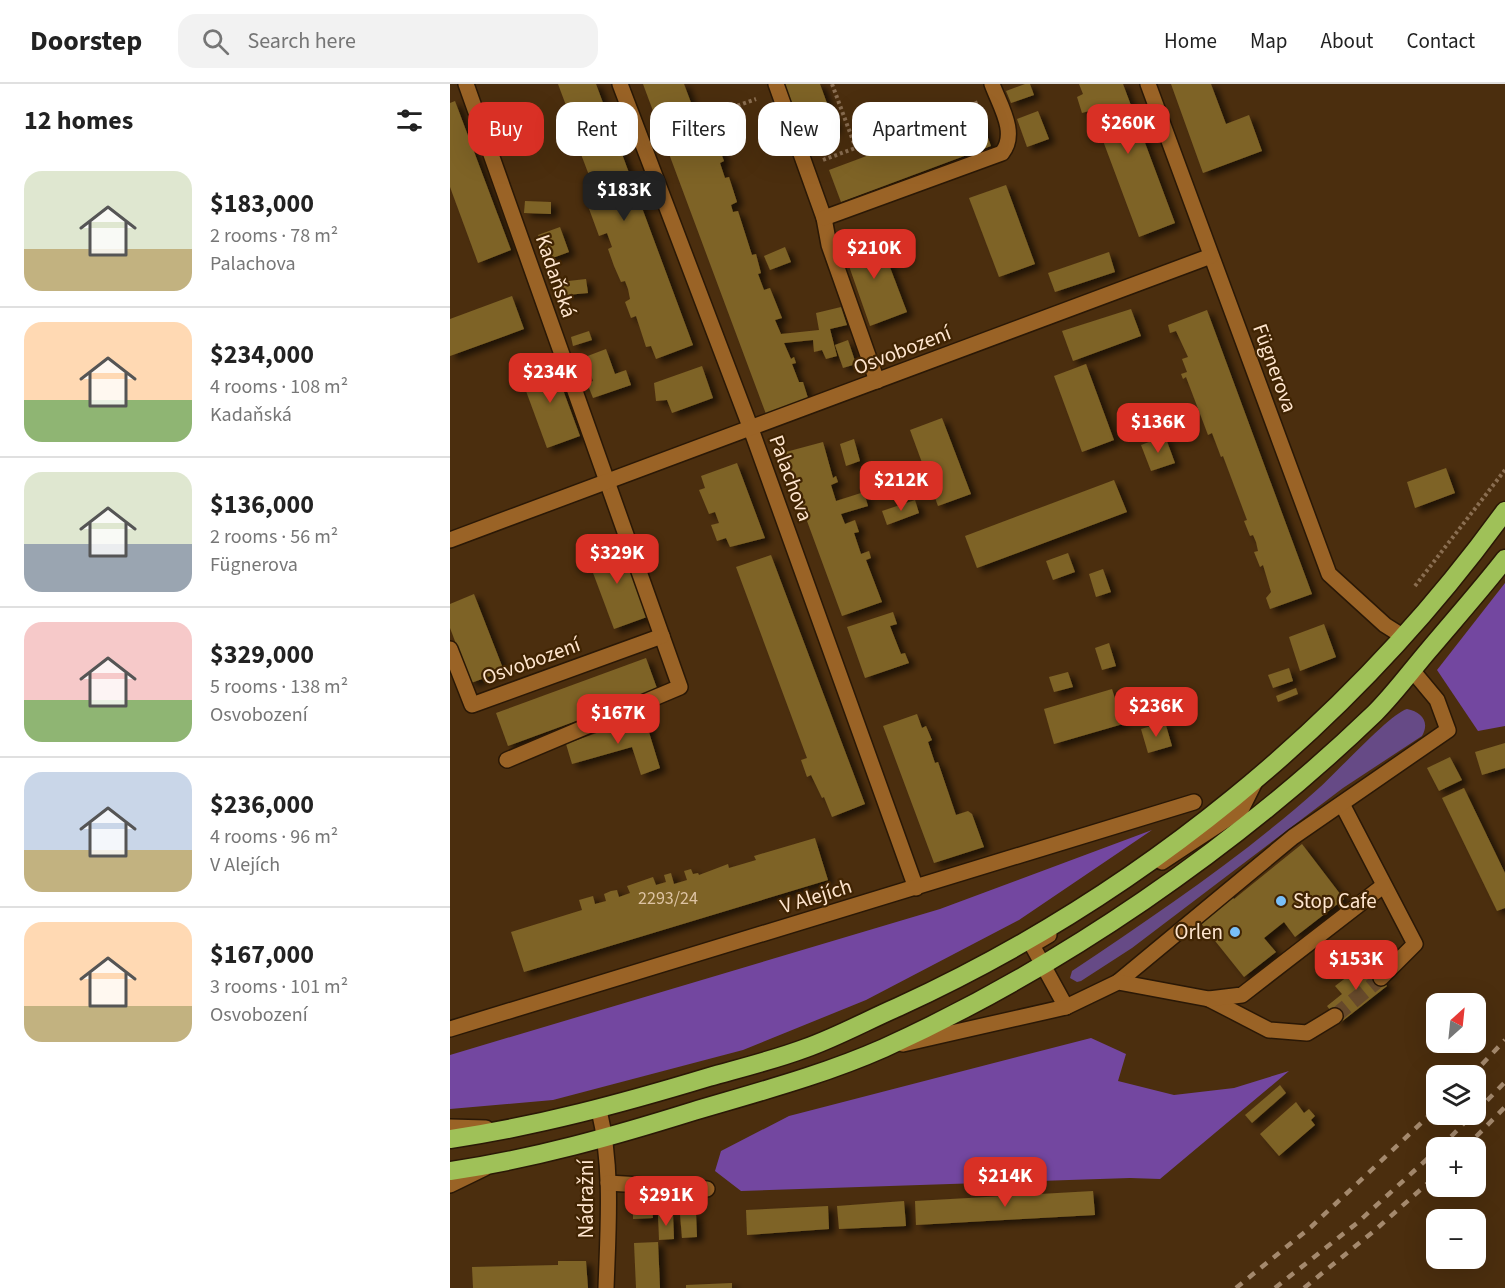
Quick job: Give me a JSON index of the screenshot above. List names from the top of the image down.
{
  "streets": {
    "street": [
      "Kadaňská",
      "Osvobození",
      "Fügnerova",
      "Palachova",
      "V Alejích",
      "Nádražní"
    ]
  },
  "crossings": [
    ["Kadaňská", "Osvobození"],
    ["Osvobození", "Fügnerova"],
    ["Osvobození", "Palachova"],
    ["Palachova", "V Alejích"]
  ],
  "places": ["Stop Cafe", "Orlen"],
  "house_numbers": ["2293/24"],
  "north": "top right",
  "page": {
    "header": "Doorstep",
    "search": "Search here",
    "nav": [
      "Home",
      "Map",
      "About",
      "Contact"
    ],
    "heading": "12 homes",
    "chip": [
      "Buy",
      "Rent",
      "Filters",
      "New",
      "Apartment"
    ],
    "price": [
      "$260K",
      "$183K",
      "$210K",
      "$234K",
      "$136K",
      "$212K",
      "$329K",
      "$236K",
      "$167K",
      "$153K",
      "$214K",
      "$291K"
    ],
    "list": [
      {
        "name": "$183,000",
        "note": "2 rooms · 78 m² · Palachova"
      },
      {
        "name": "$234,000",
        "note": "4 rooms · 108 m² · Kadaňská"
      },
      {
        "name": "$136,000",
        "note": "2 rooms · 56 m² · Fügnerova"
      },
      {
        "name": "$329,000",
        "note": "5 rooms · 138 m² · Osvobození"
      },
      {
        "name": "$236,000",
        "note": "4 rooms · 96 m² · V Alejích"
      },
      {
        "name": "$167,000",
        "note": "3 rooms · 101 m² · Osvobození"
      }
    ],
    "map_buttons": ["+", "−"]
  }
}
